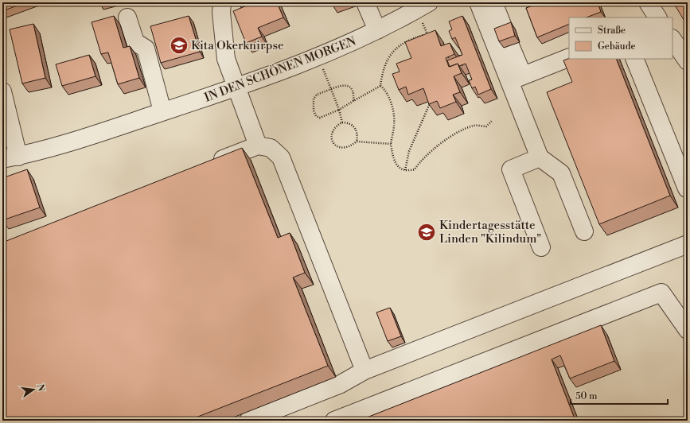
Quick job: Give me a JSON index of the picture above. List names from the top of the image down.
{
  "streets": {
    "street": ["IN DEN SCHÖNEN MORGEN"]
  },
  "places": {
    "school or university": ["Kita Okerknirpse", "Kindertagesstätte Linden \"Kilindum\""]
  },
  "legend": ["Straße", "Gebäude"],
  "scale_bar": "50 m",
  "north": "right"
}
